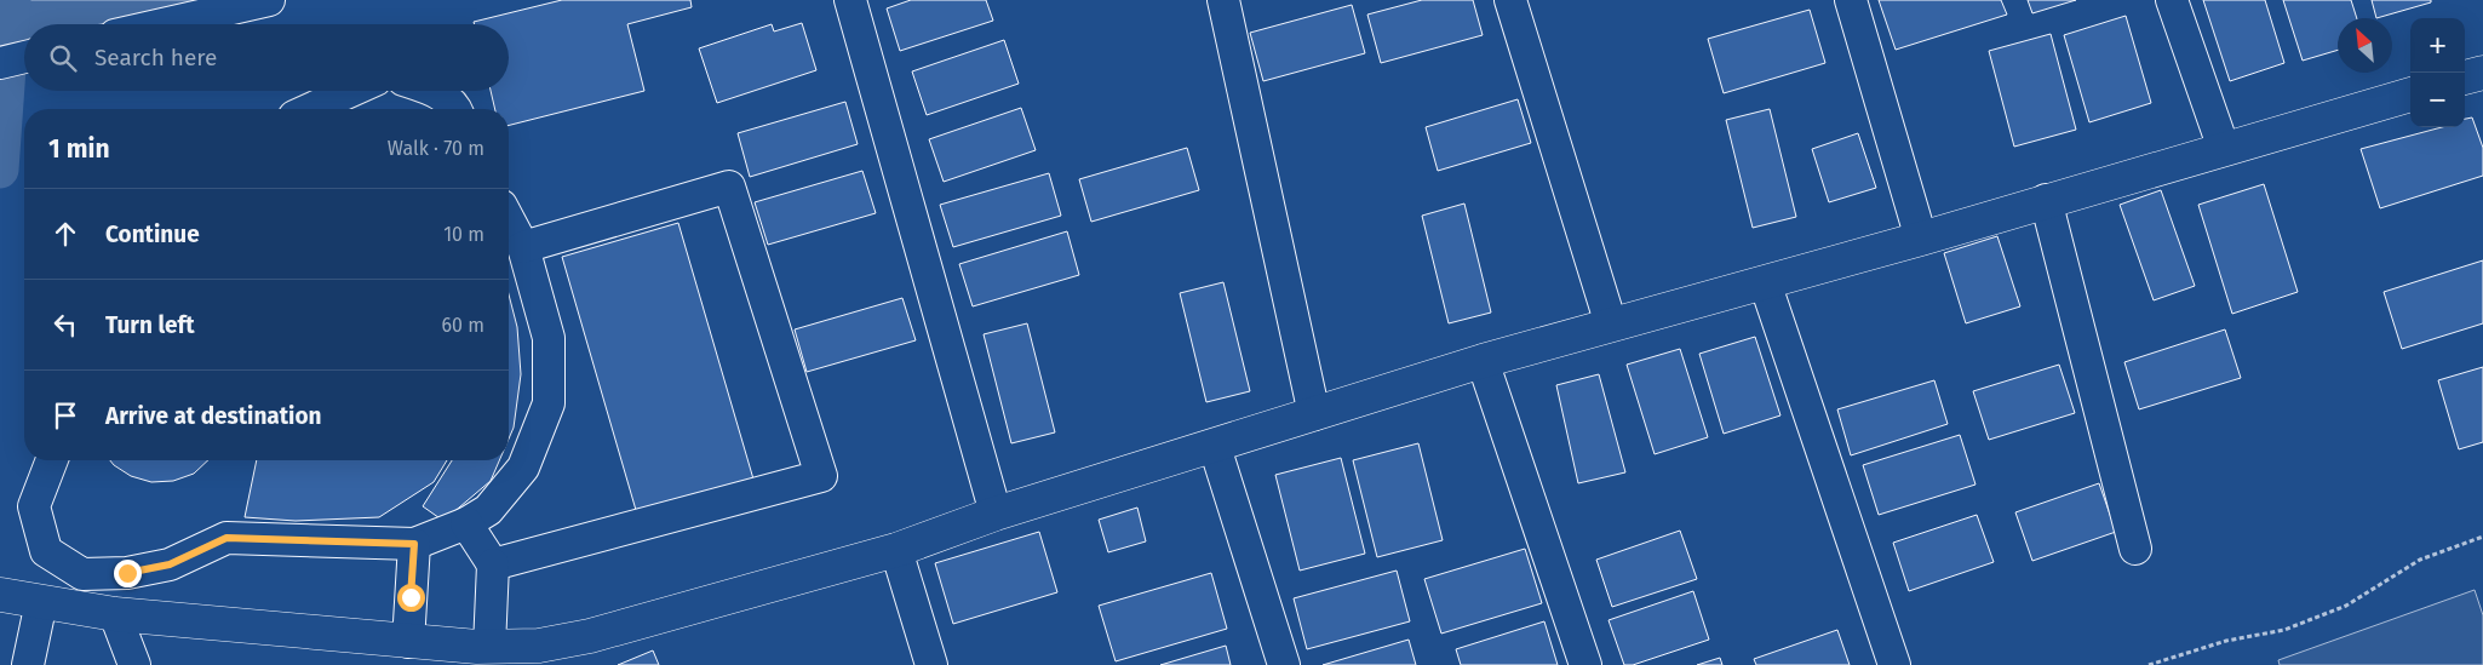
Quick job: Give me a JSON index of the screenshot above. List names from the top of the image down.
{
  "north": "top left",
  "page": {
    "map_buttons": ["+", "−"],
    "search": "Search here",
    "heading": ["1 min", "Walk · 70 m"],
    "list": [
      ["Continue", "10 m"],
      ["Turn left", "60 m"],
      "Arrive at destination"
    ]
  }
}
